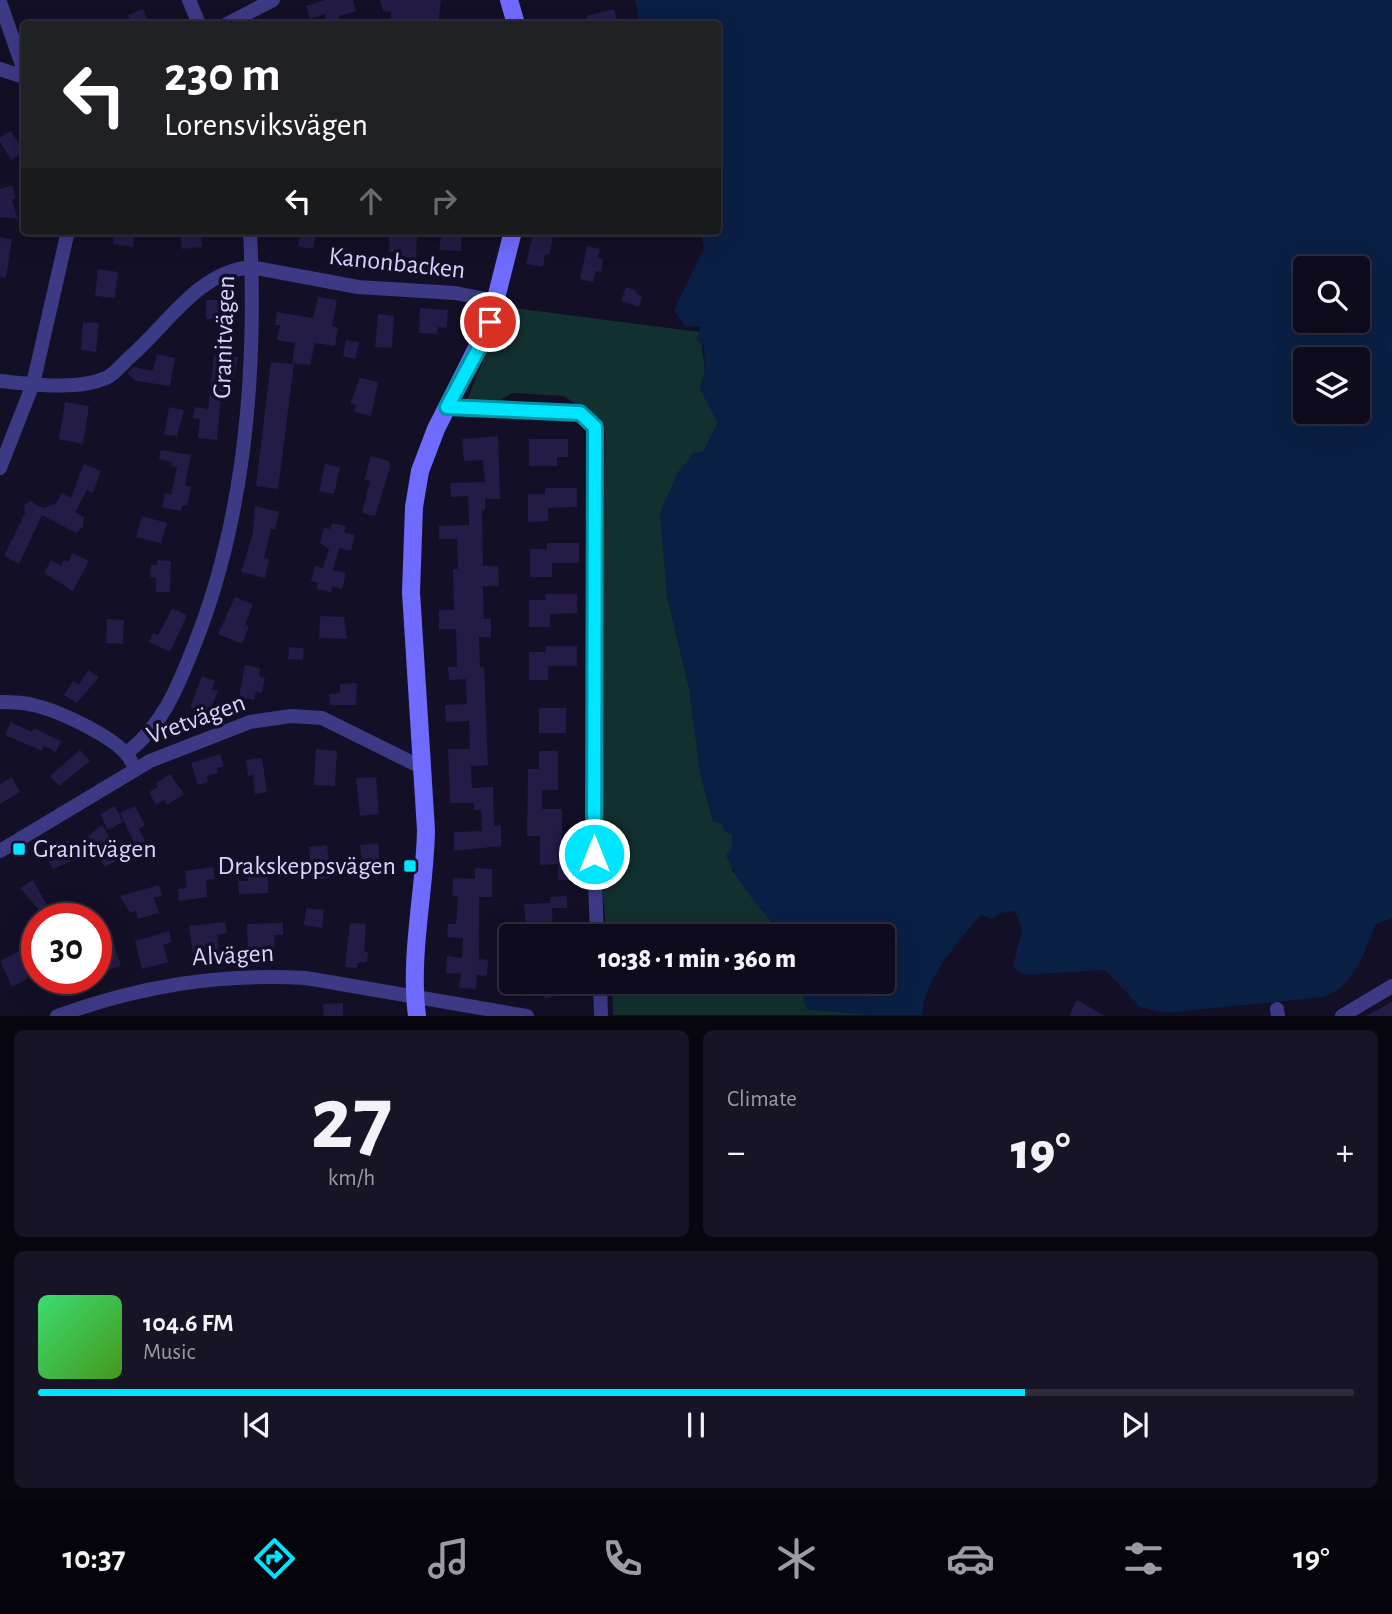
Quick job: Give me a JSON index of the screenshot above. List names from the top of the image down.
{
  "streets": {
    "street": [
      "Kanonbacken",
      "Granitvägen",
      "Vretvägen",
      "Alvägen"
    ]
  },
  "crossings": [
    ["Kanonbacken", "Granitvägen"]
  ],
  "places": {
    "transit": ["Granitvägen", "Drakskeppsvägen"]
  },
  "page": {
    "turn": ["230 m", "Lorensviksvägen"],
    "limit": "30",
    "trip": "10:38 · 1 min · 360 m",
    "tile": [
      ["27", "km/h"],
      "Climate"
    ],
    "heat": ["−", "19°", "+"],
    "song": ["104.6 FM", "Music"],
    "tabs": ["10:37", "19°"]
  }
}
